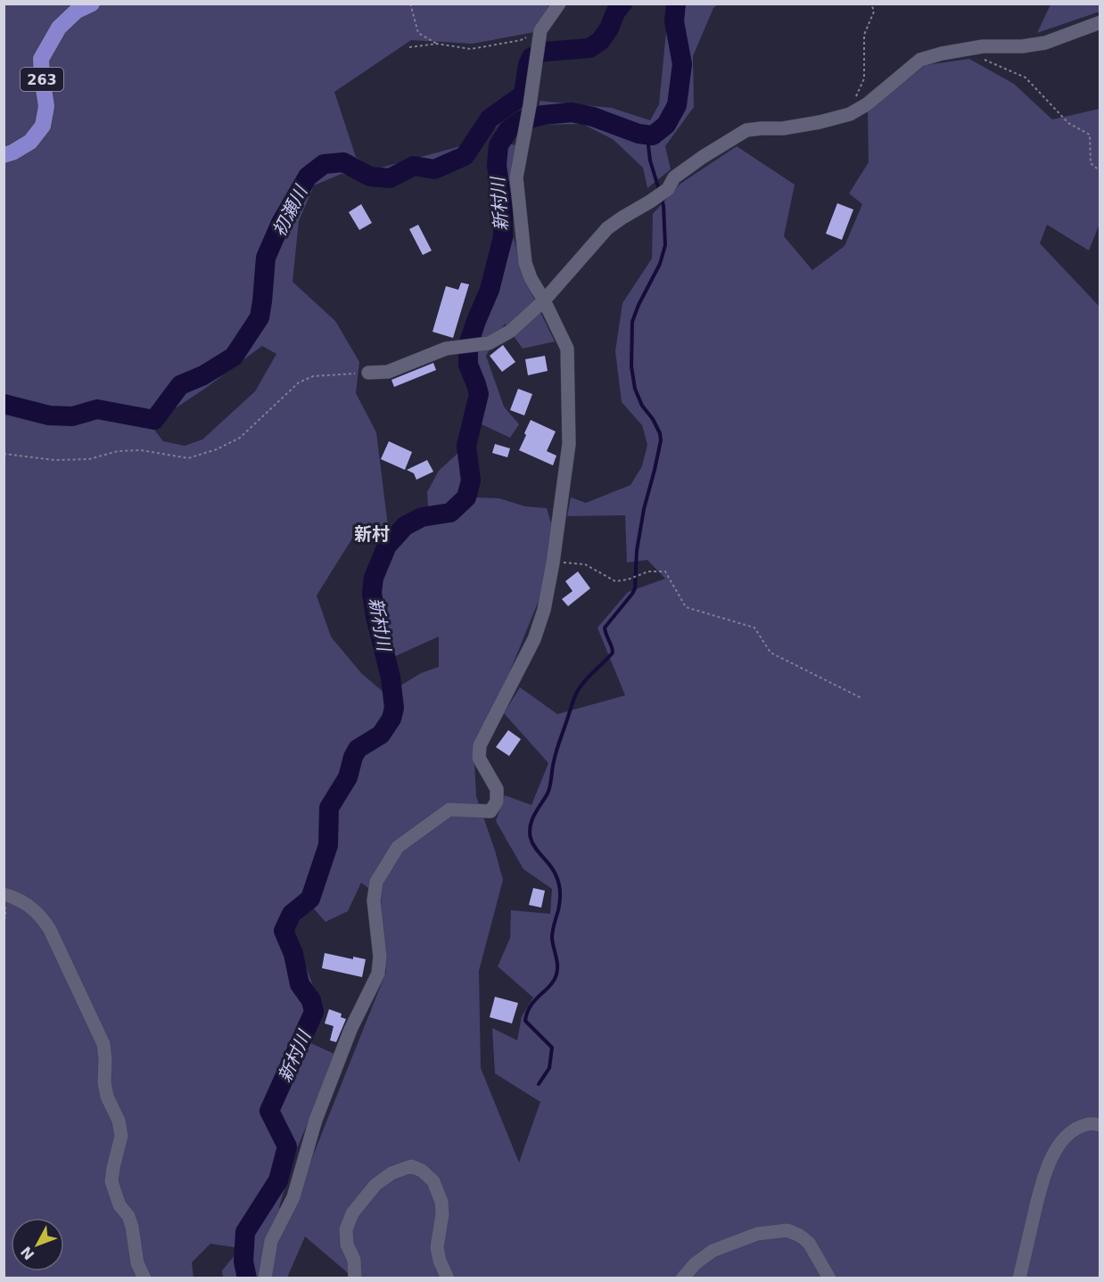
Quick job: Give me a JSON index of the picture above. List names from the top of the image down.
{
  "streets": {
    "highway": ["263"]
  },
  "districts": ["新村"],
  "water": ["新村川", "初瀬川"],
  "north": "bottom left"
}
